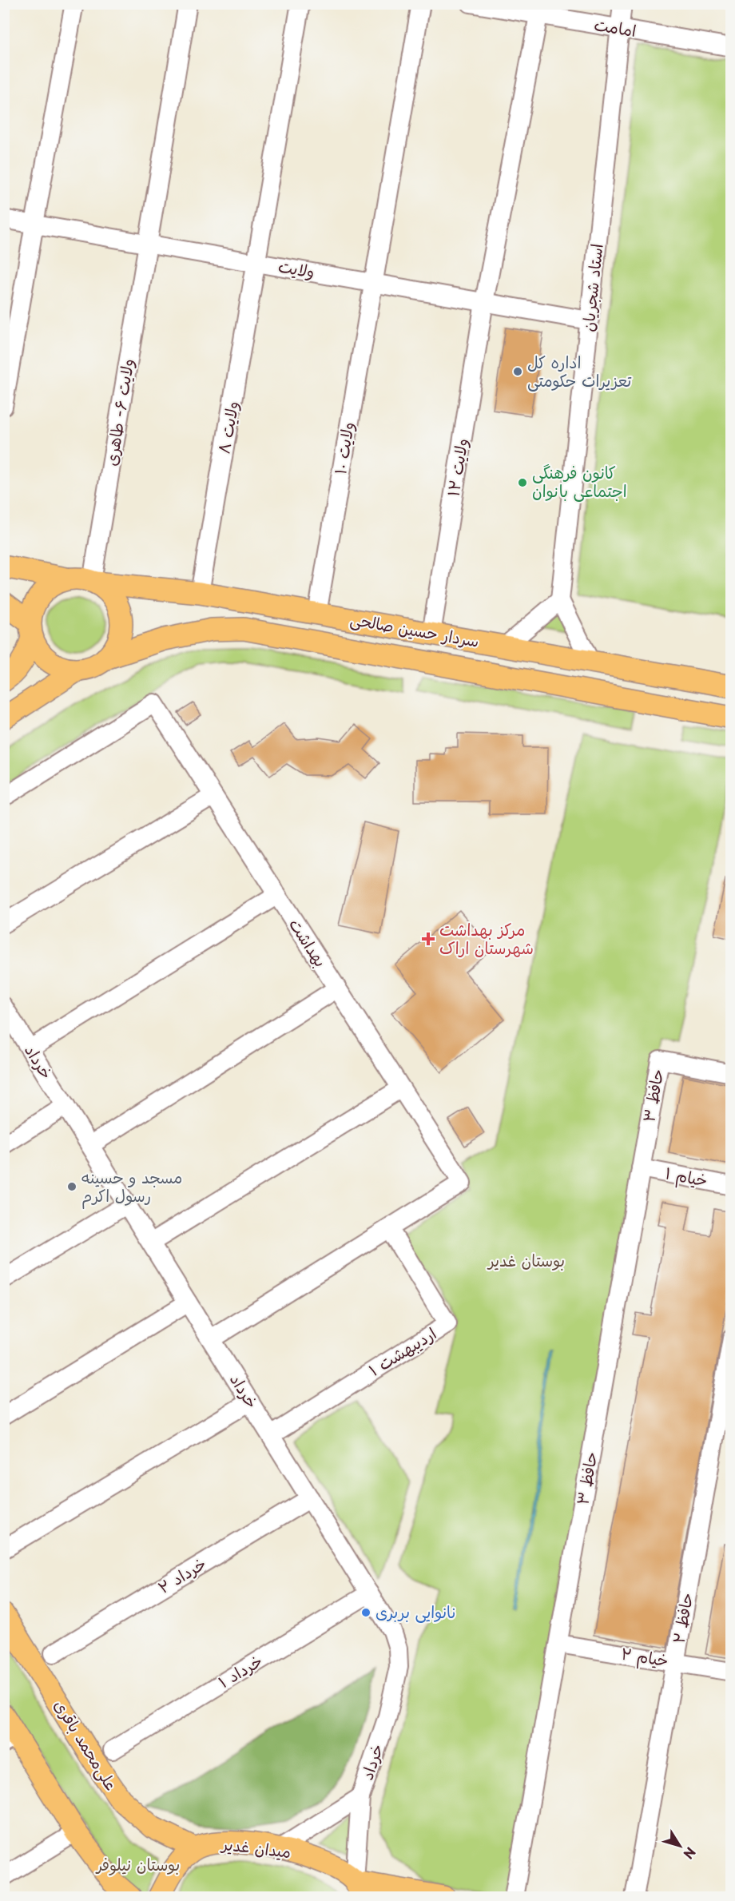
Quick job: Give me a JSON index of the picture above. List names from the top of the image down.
{
  "streets": {
    "main road": ["سردار حسین صالحی", "علی‌محمد باقری", "میدان غدیر"],
    "street": [
      "امامت",
      "ولایت",
      "استاد شجریان",
      "ولایت ۶- طاهری",
      "ولایت ۸",
      "ولایت ۱۰",
      "ولایت ۱۲",
      "بهداشت",
      "خرداد",
      "حافظ ۳",
      "خیام ۱",
      "اردیبهشت ۱",
      "خرداد ۲",
      "حافظ ۲",
      "خیام ۲",
      "خرداد ۱"
    ]
  },
  "crossings": [
    ["امامت", "استاد شجریان"],
    ["امامت", "ولایت ۱۲"],
    ["ولایت", "استاد شجریان"],
    ["ولایت", "ولایت ۶- طاهری"],
    ["ولایت", "ولایت ۸"],
    ["ولایت", "ولایت ۱۰"],
    ["ولایت", "ولایت ۱۲"],
    ["ولایت ۶- طاهری", "سردار حسین صالحی"],
    ["ولایت ۸", "سردار حسین صالحی"],
    ["ولایت ۱۰", "سردار حسین صالحی"],
    ["ولایت ۱۲", "سردار حسین صالحی"],
    ["بهداشت", "خرداد"],
    ["خرداد", "اردیبهشت ۱"],
    ["خرداد", "خرداد ۲"],
    ["خرداد", "خرداد ۱"],
    ["خرداد", "میدان غدیر"],
    ["حافظ ۳", "خیام ۱"],
    ["حافظ ۳", "خیام ۲"],
    ["حافظ ۲", "خیام ۲"],
    ["علی‌محمد باقری", "میدان غدیر"]
  ],
  "parks": ["بوستان غدیر", "بوستان نیلوفر"],
  "places": {
    "other": [
      "اداره کل تعزیرات حکومتی",
      "کانون فرهنگی اجتماعی بانوان",
      "مسجد و حسینه رسول اکرم",
      "نانوایی بربری"
    ],
    "health": ["مرکز بهداشت شهرستان اراک"]
  },
  "north": "bottom right"
}
